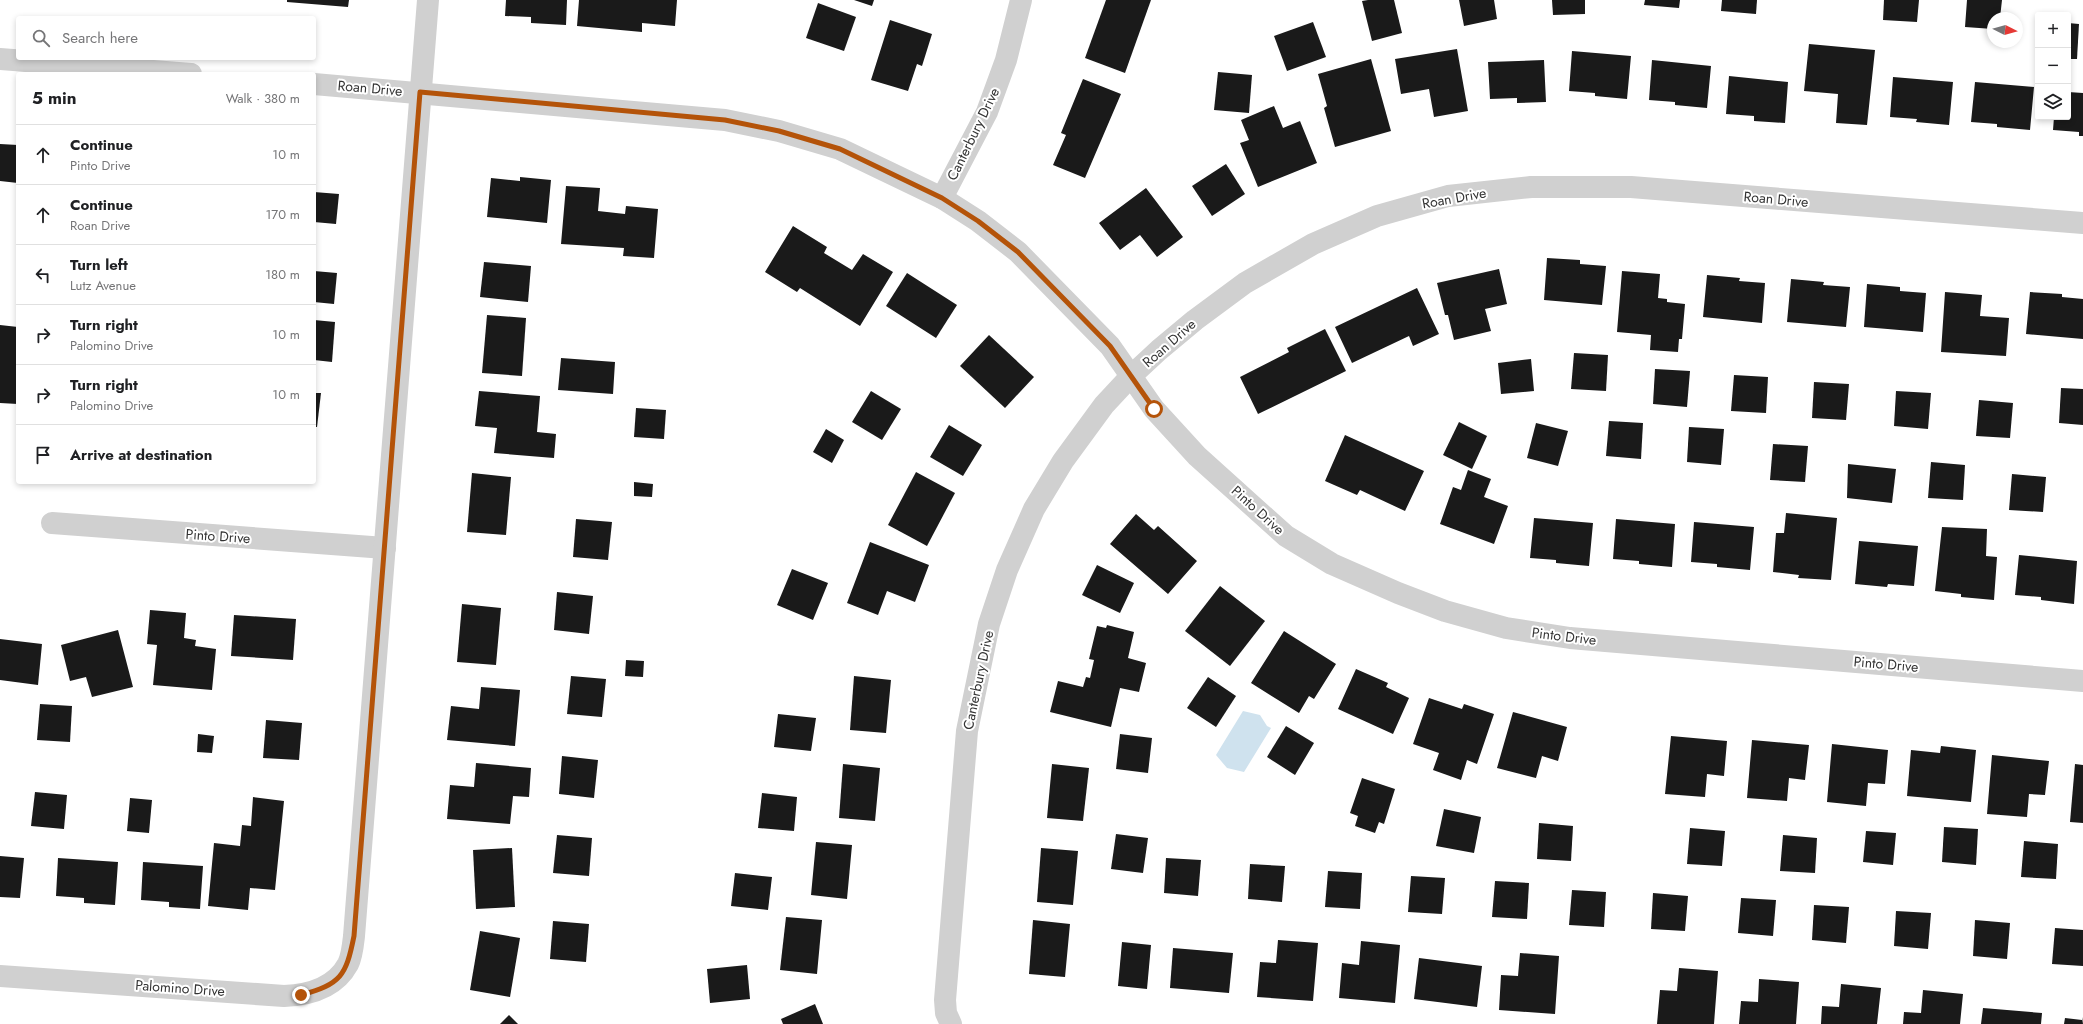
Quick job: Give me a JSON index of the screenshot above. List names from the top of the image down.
{
  "streets": {
    "street": [
      "Roan Drive",
      "Canterbury Drive",
      "Pinto Drive",
      "Palomino Drive"
    ]
  },
  "crossings": [
    ["Roan Drive", "Canterbury Drive"],
    ["Roan Drive", "Pinto Drive"],
    ["Canterbury Drive", "Pinto Drive"],
    ["Pinto Drive", "Palomino Drive"]
  ],
  "north": "right",
  "page": {
    "map_buttons": ["+", "−"],
    "search": "Search here",
    "heading": ["5 min", "Walk · 380 m"],
    "list": [
      ["Continue", "Pinto Drive", "10 m"],
      ["Continue", "Roan Drive", "170 m"],
      ["Turn left", "Lutz Avenue", "180 m"],
      ["Turn right", "Palomino Drive", "10 m"],
      ["Turn right", "Palomino Drive", "10 m"],
      "Arrive at destination"
    ]
  }
}
